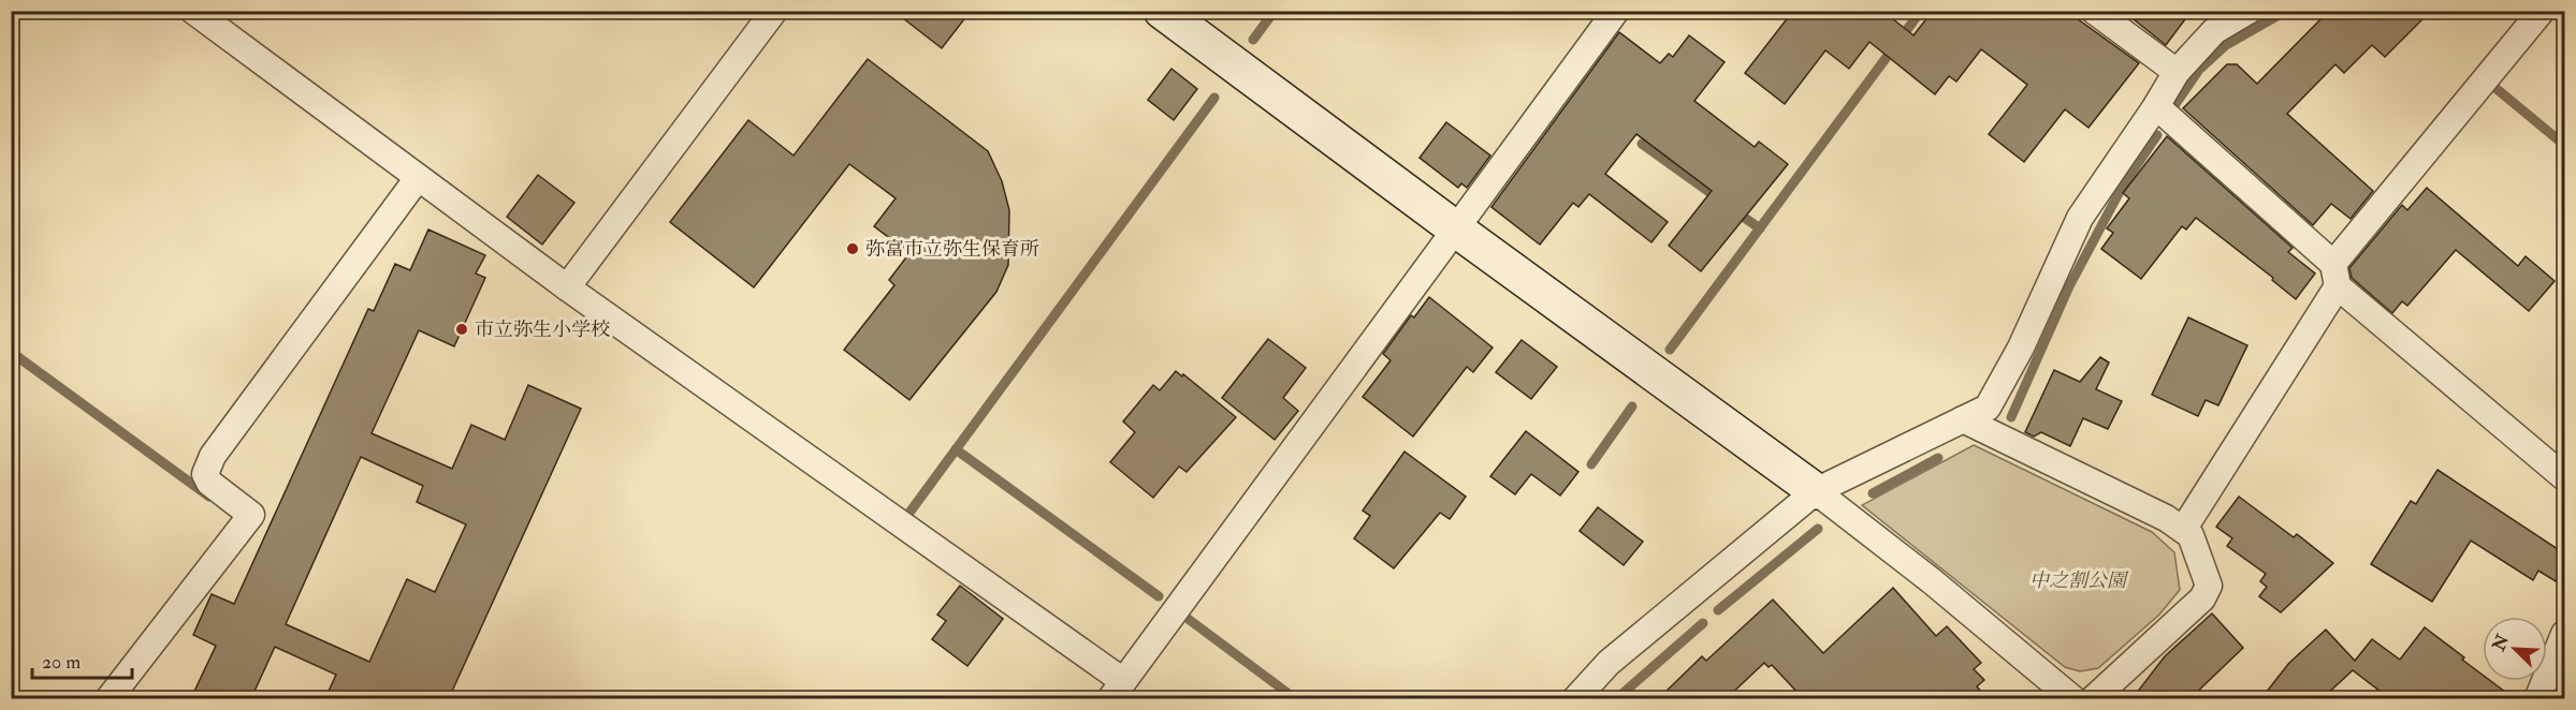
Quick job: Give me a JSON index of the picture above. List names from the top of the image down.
{
  "parks": ["中之割公園"],
  "places": ["弥富市立弥生保育所", "市立弥生小学校"],
  "scale_bar": "20 m",
  "north": "top left"
}
